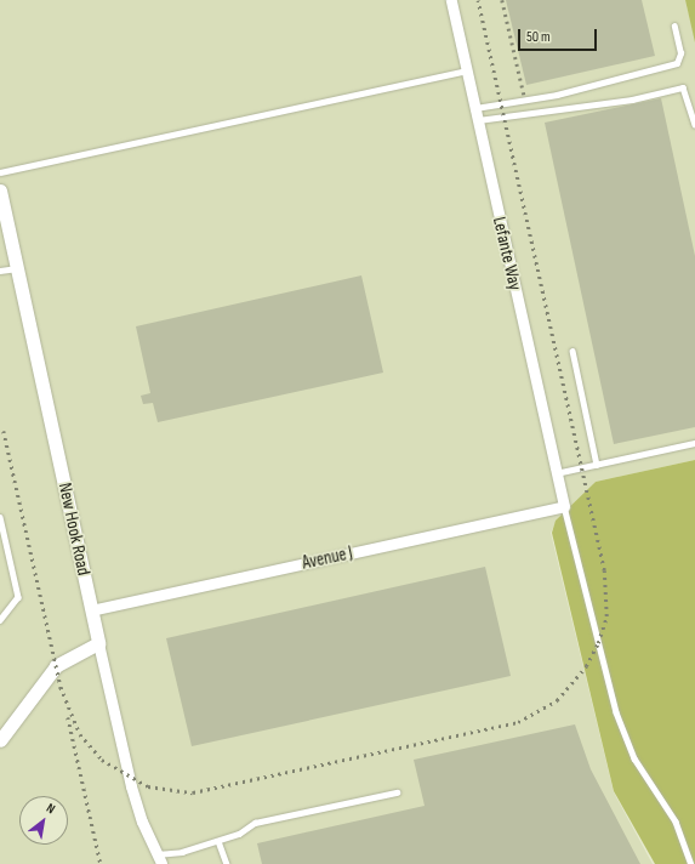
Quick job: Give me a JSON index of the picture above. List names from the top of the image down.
{
  "streets": {
    "street": ["Lefante Way", "New Hook Road", "Avenue J"]
  },
  "crossings": [
    ["Lefante Way", "Avenue J"],
    ["New Hook Road", "Avenue J"]
  ],
  "scale_bar": "50 m",
  "north": "top right"
}
